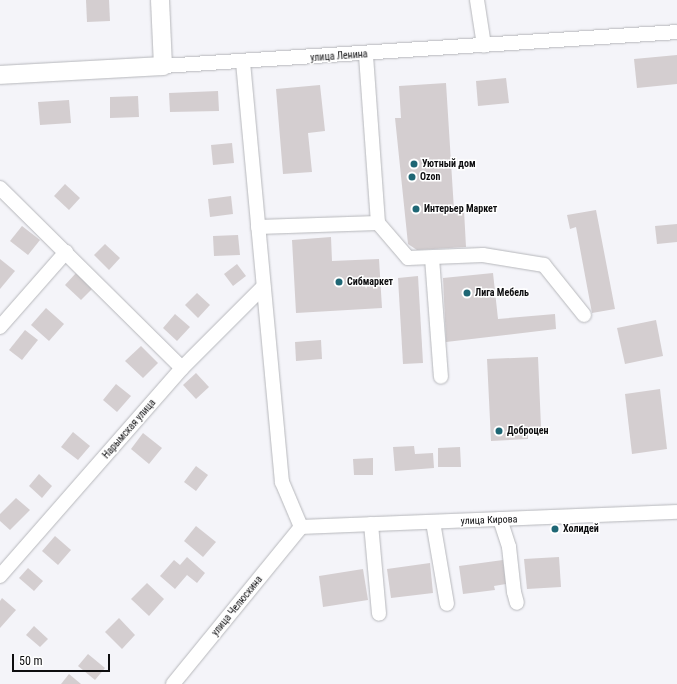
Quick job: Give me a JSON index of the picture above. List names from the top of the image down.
{
  "streets": {
    "main road": ["улица Ленина"],
    "street": ["Нарымская улица", "улица Кирова", "улица Челюскина"]
  },
  "crossings": [
    ["улица Кирова", "улица Челюскина"]
  ],
  "places": [
    "Уютный дом",
    "Ozon",
    "Интерьер Маркет",
    "Сибмаркет",
    "Лига Мебель",
    "Доброцен",
    "Холидей"
  ],
  "scale_bar": "50 m"
}
